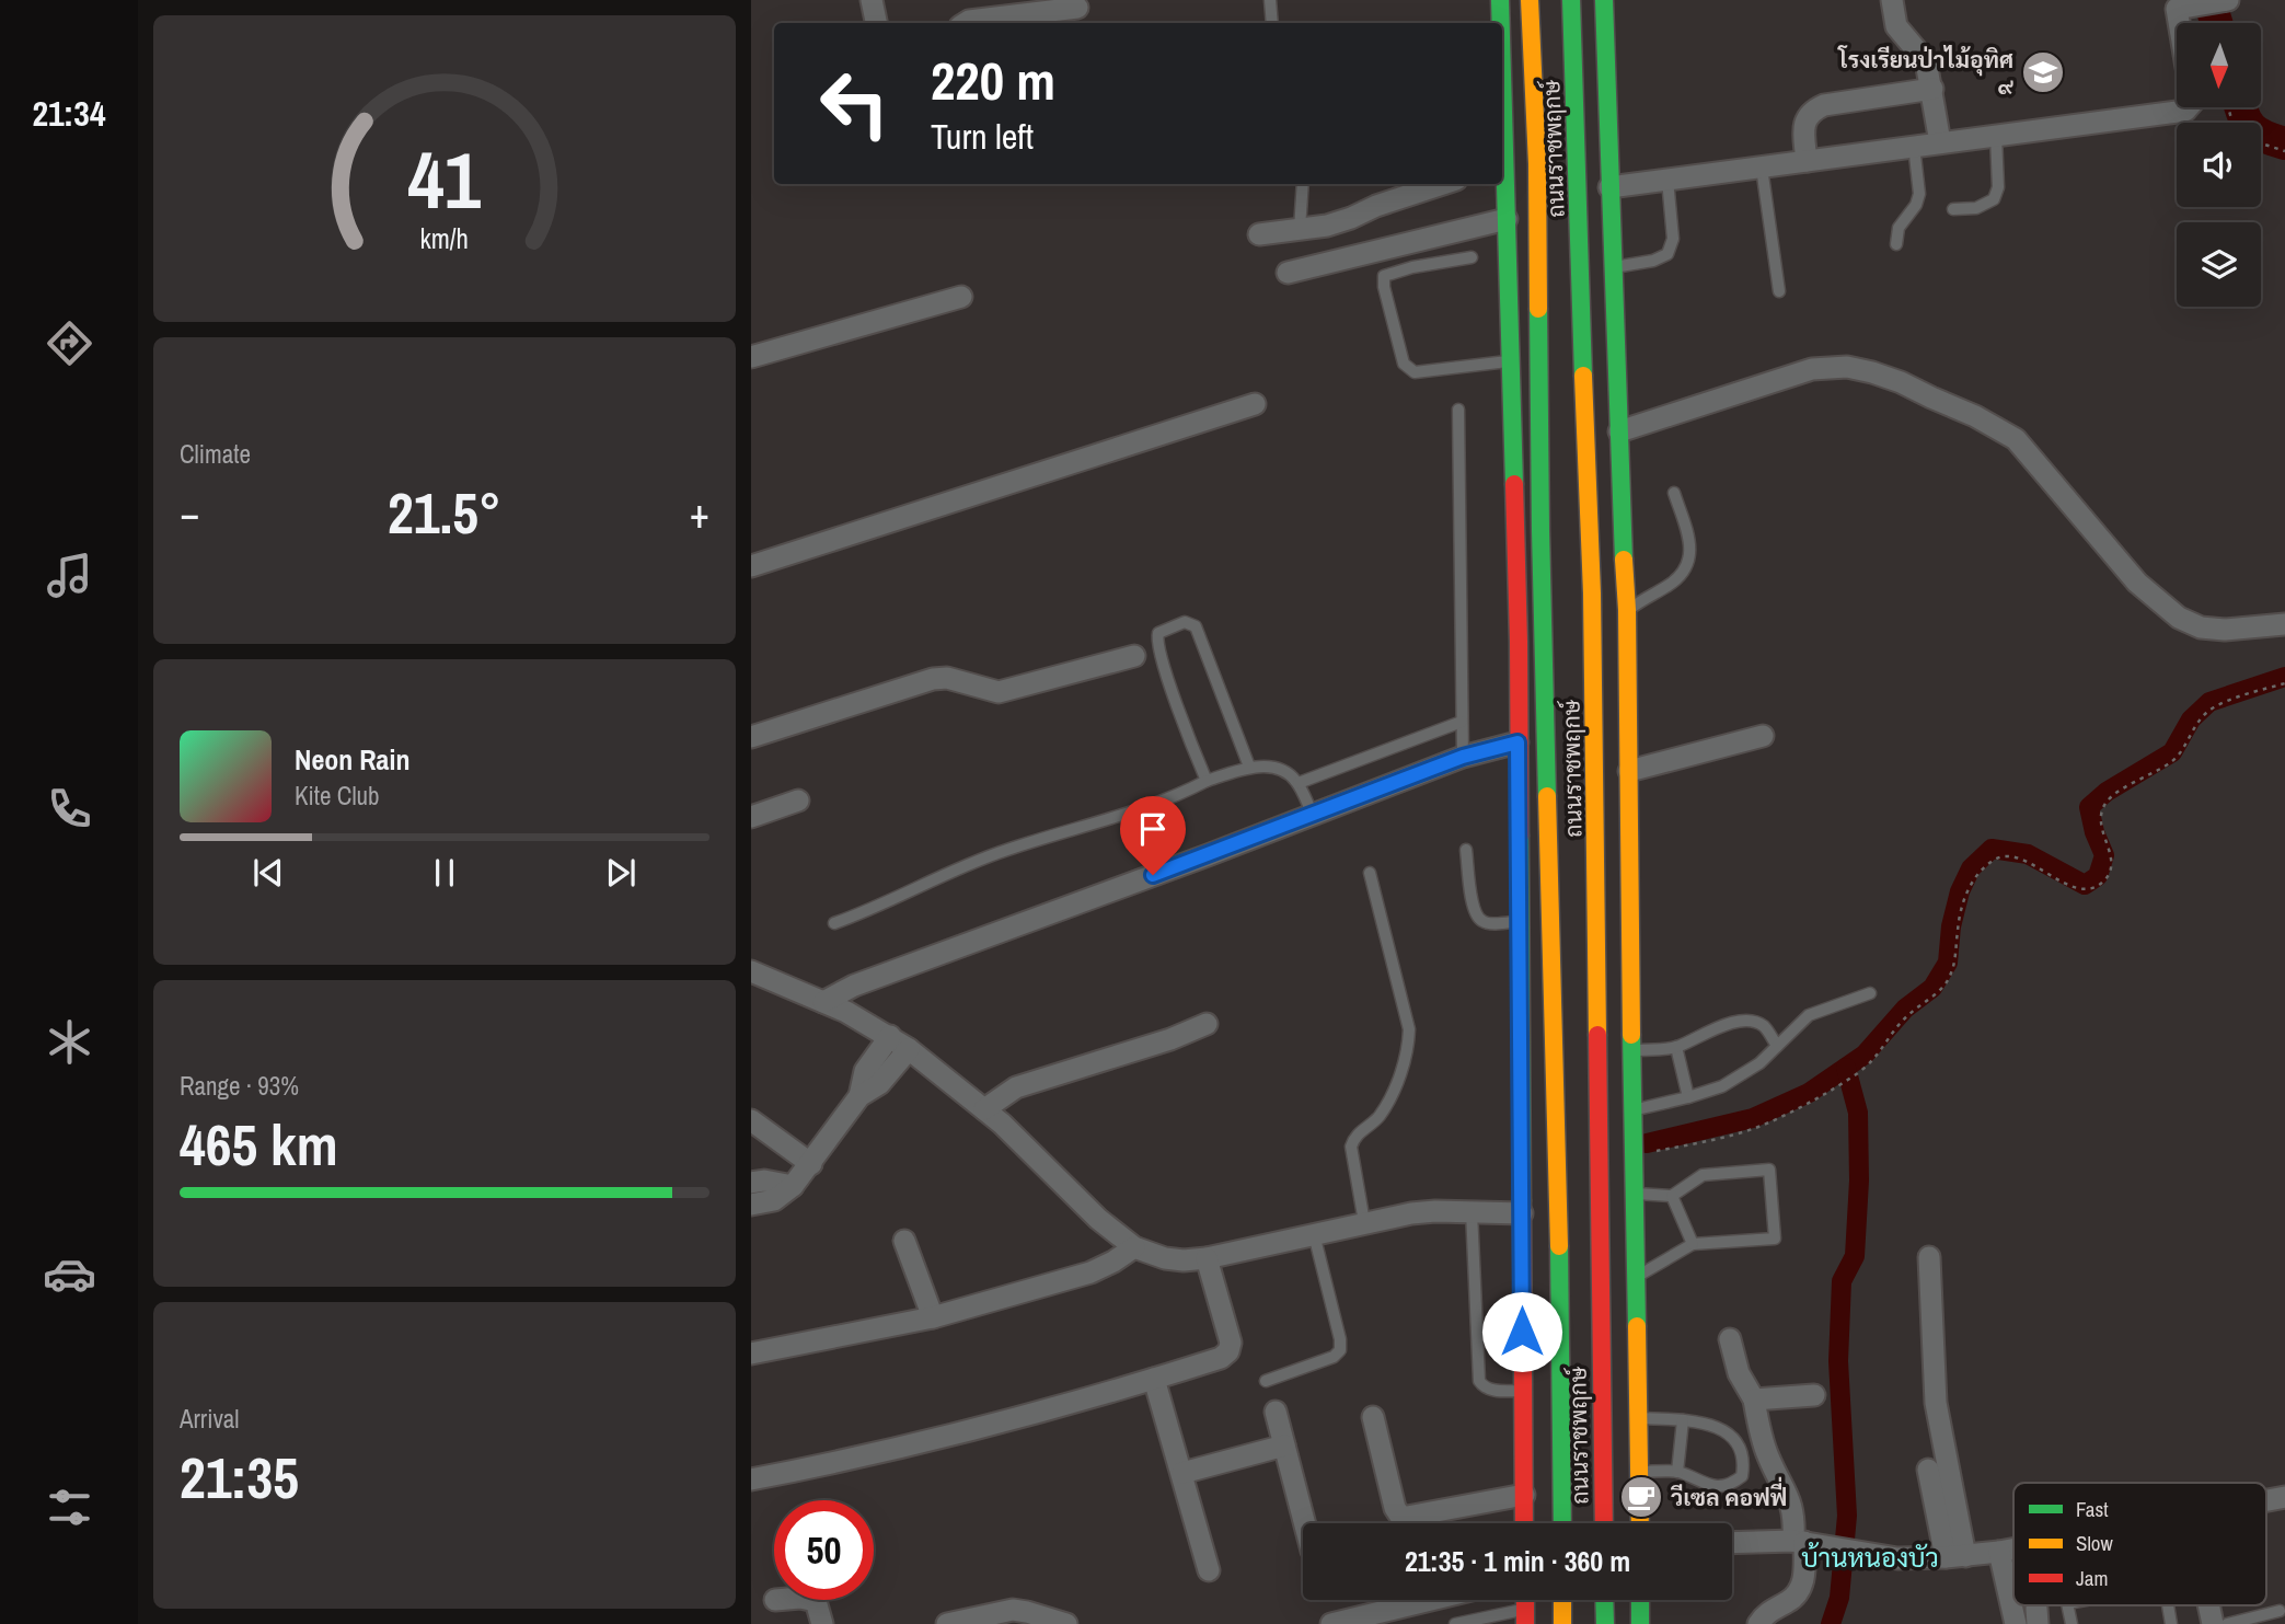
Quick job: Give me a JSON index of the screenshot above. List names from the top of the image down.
{
  "streets": {
    "main road": ["ถนนราชพฤกษ์"]
  },
  "districts": ["บ้านหนองบัว"],
  "places": {
    "school or university": ["โรงเรียนป่าไม้อุทิศ ๙"],
    "cafe": ["วีเซล คอฟฟี่"]
  },
  "legend": ["Fast", "Slow", "Jam"],
  "north": "bottom",
  "page": {
    "tabs": "21:34",
    "turn": ["220 m", "Turn left"],
    "tile": [
      "Climate",
      ["Range · 93%", "465 km"],
      ["Arrival", "21:35"]
    ],
    "heat": ["−", "21.5°", "+"],
    "song": ["Neon Rain", "Kite Club"],
    "limit": "50",
    "trip": "21:35 · 1 min · 360 m",
    "gauge": ["41", "km/h"]
  }
}
